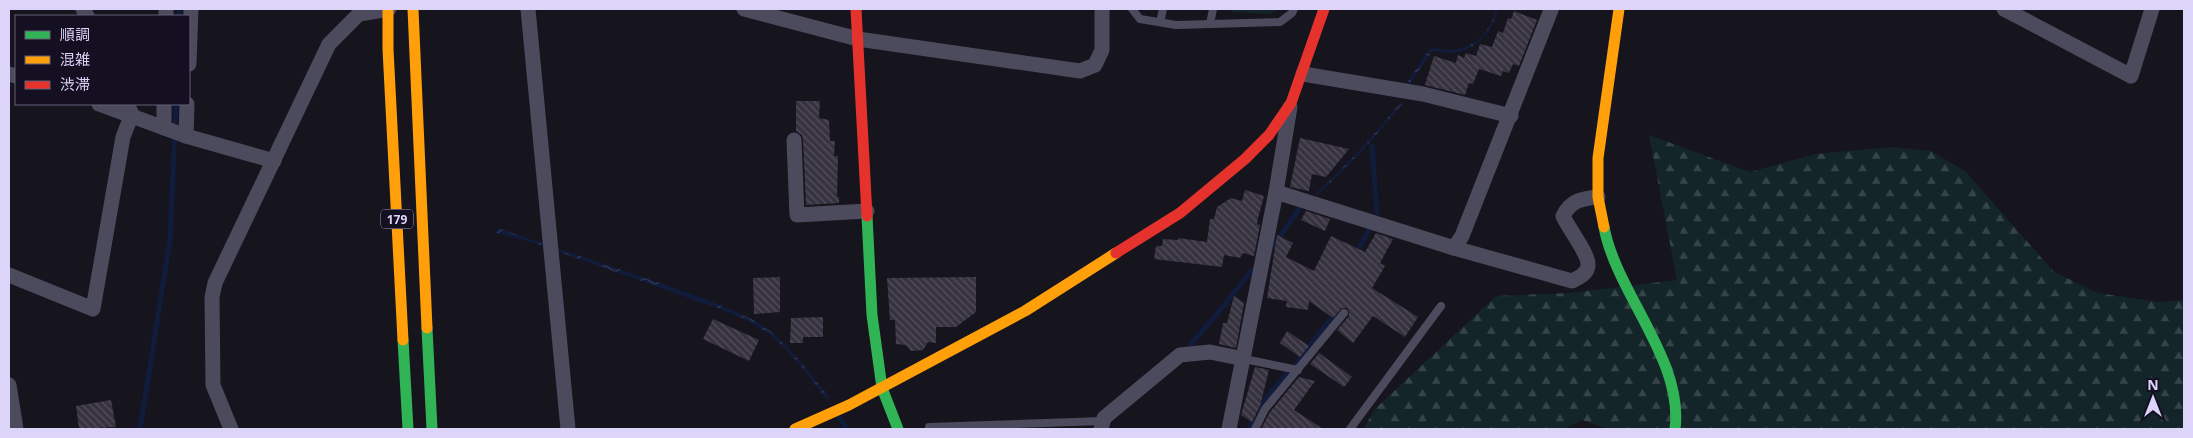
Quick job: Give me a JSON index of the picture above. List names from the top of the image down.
{
  "streets": {
    "main road": ["179"]
  },
  "legend": ["順調", "混雑", "渋滞"],
  "north": "top"
}
